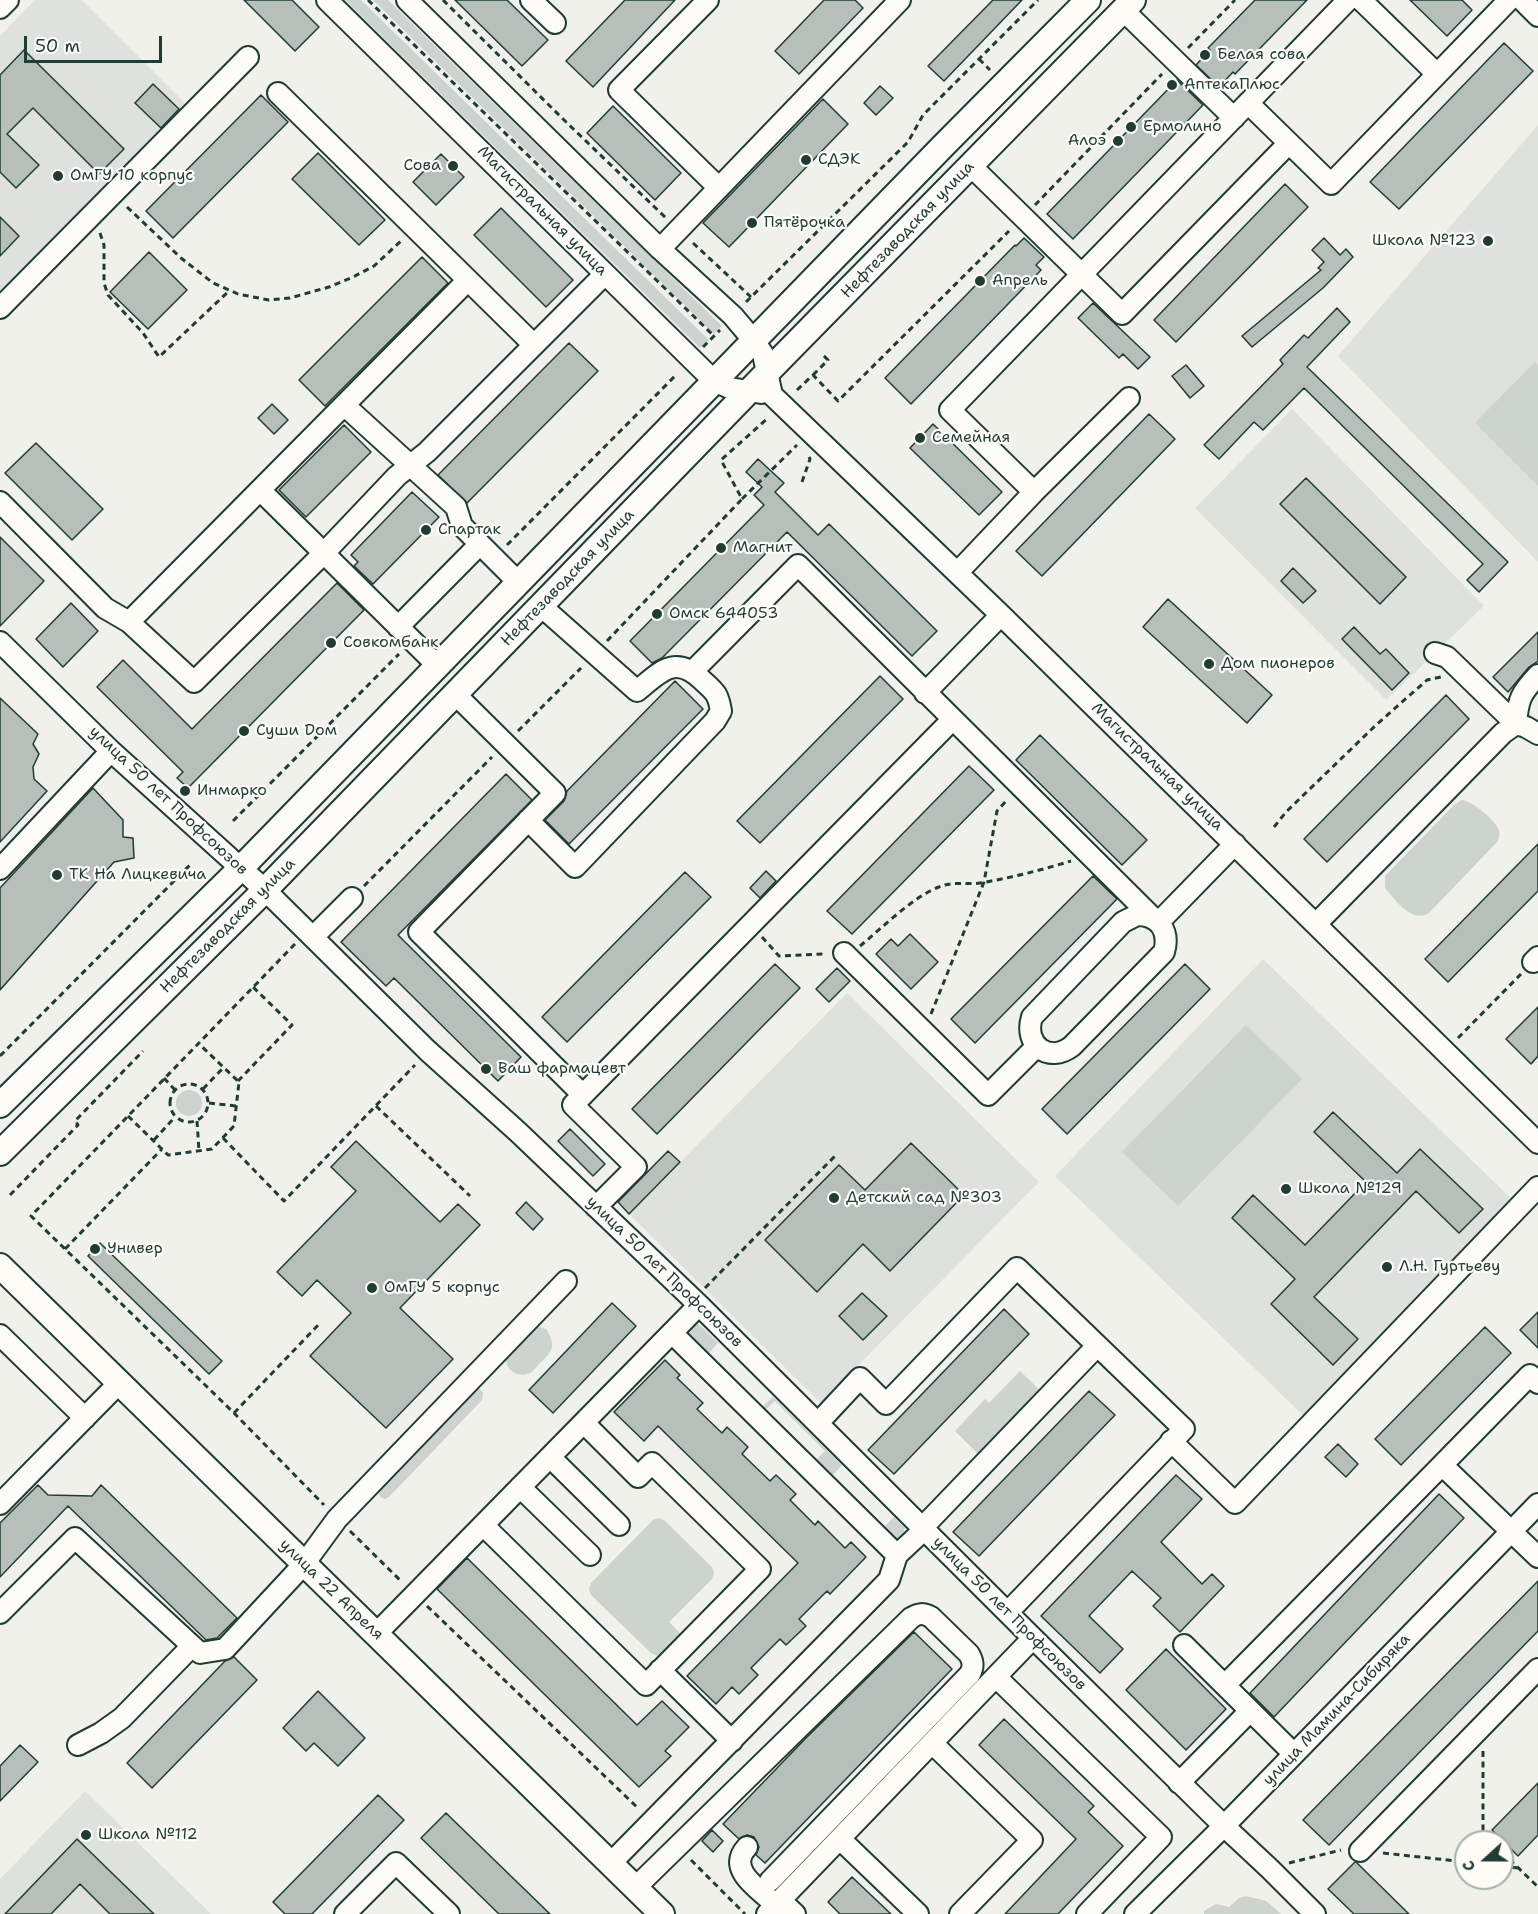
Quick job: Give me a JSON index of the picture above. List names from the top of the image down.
{
  "streets": {
    "main road": ["Нефтезаводская улица", "улица 22 Апреля"],
    "street": ["Магистральная улица", "улица 50 лет Профсоюзов", "улица Мамина-Сибиряка"]
  },
  "crossings": [
    ["Магистральная улица", "Нефтезаводская улица"],
    ["Нефтезаводская улица", "улица 50 лет Профсоюзов"],
    ["улица 50 лет Профсоюзов", "улица Мамина-Сибиряка"]
  ],
  "places": [
    "Белая сова",
    "АптекаПлюс",
    "Ермолино",
    "Алоэ",
    "СДЭК",
    "Сова",
    "ОмГУ 10 корпус",
    "Пятёрочка",
    "Школа №123",
    "Апрель",
    "Семейная",
    "Спартак",
    "Магнит",
    "Омск 644053",
    "Совкомбанк",
    "Дом пионеров",
    "Суши Dом",
    "Инмарко",
    "ТК На Лицкевича",
    "Ваш фармацевт",
    "Школа №129",
    "Детский сад №303",
    "Универ",
    "Л.Н. Гуртьеву",
    "ОмГУ 5 корпус",
    "Школа №112"
  ],
  "scale_bar": "50 m",
  "north": "left"
}
